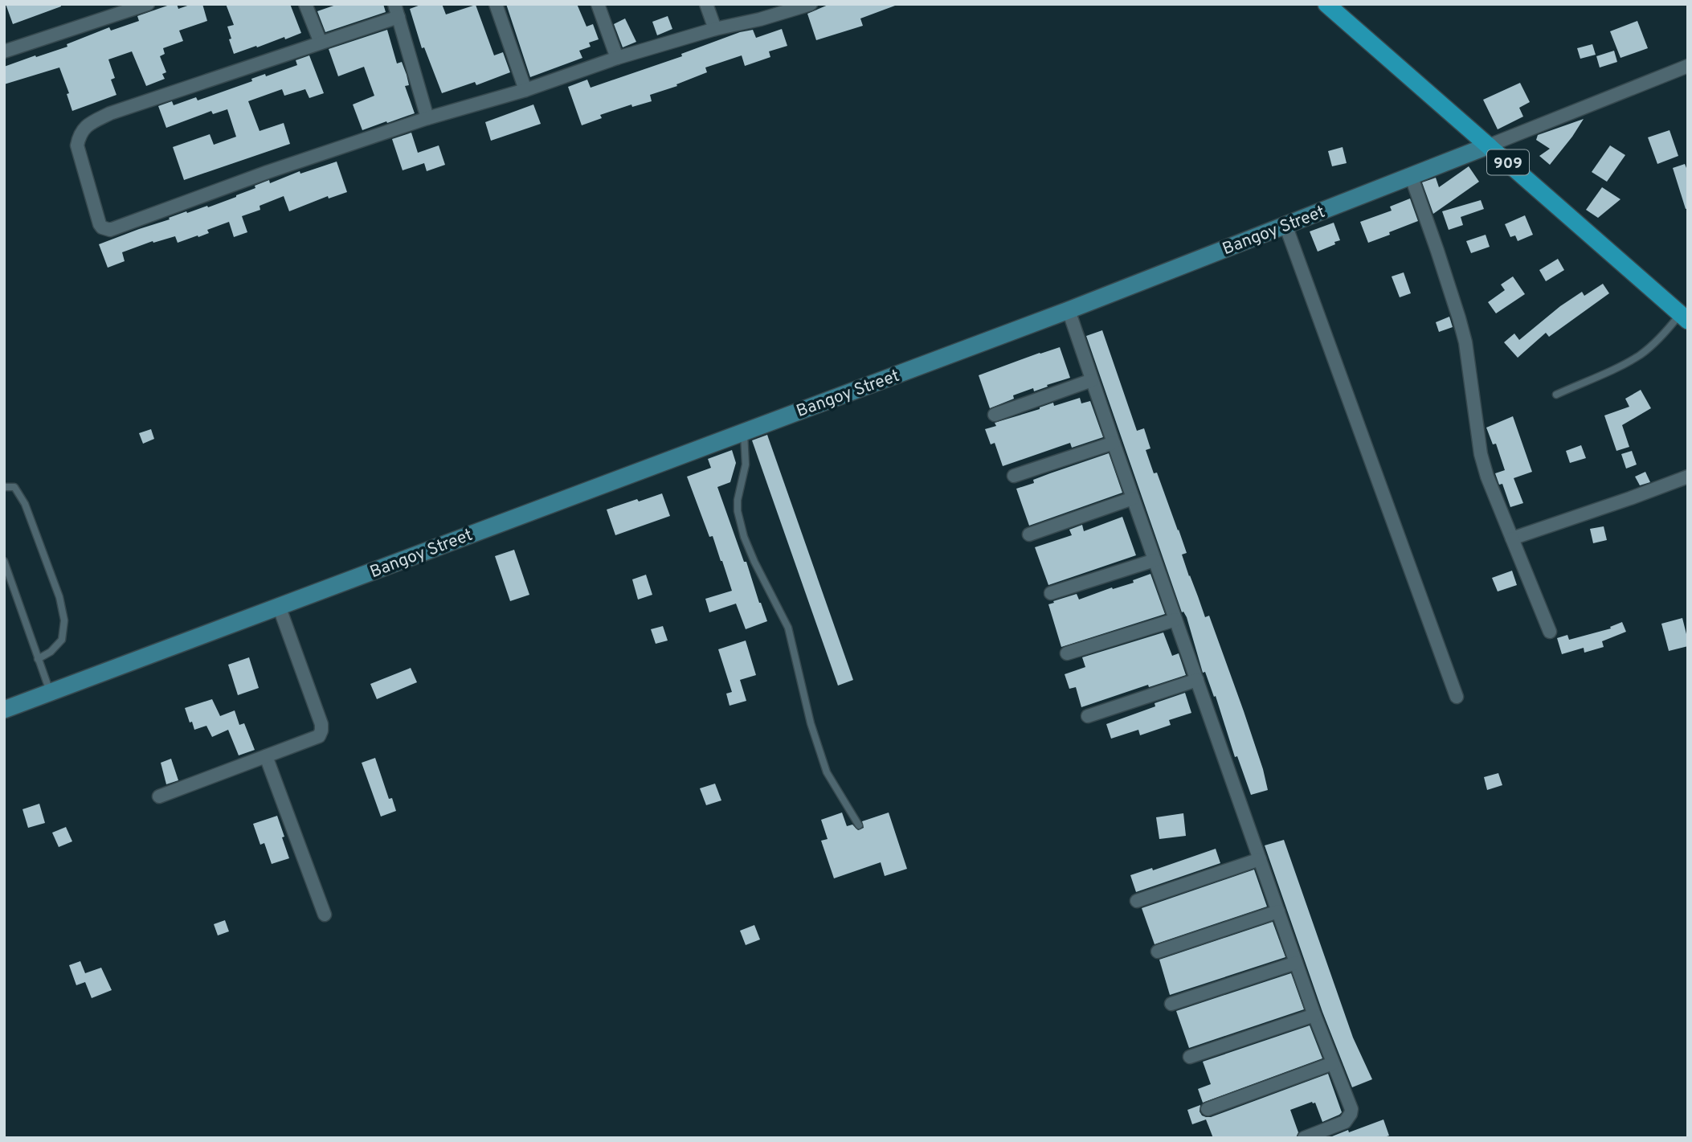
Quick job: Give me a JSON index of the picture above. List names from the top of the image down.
{
  "streets": {
    "main road": ["909", "Bangoy Street"]
  },
  "crossings": [
    ["909", "Bangoy Street"]
  ]
}
